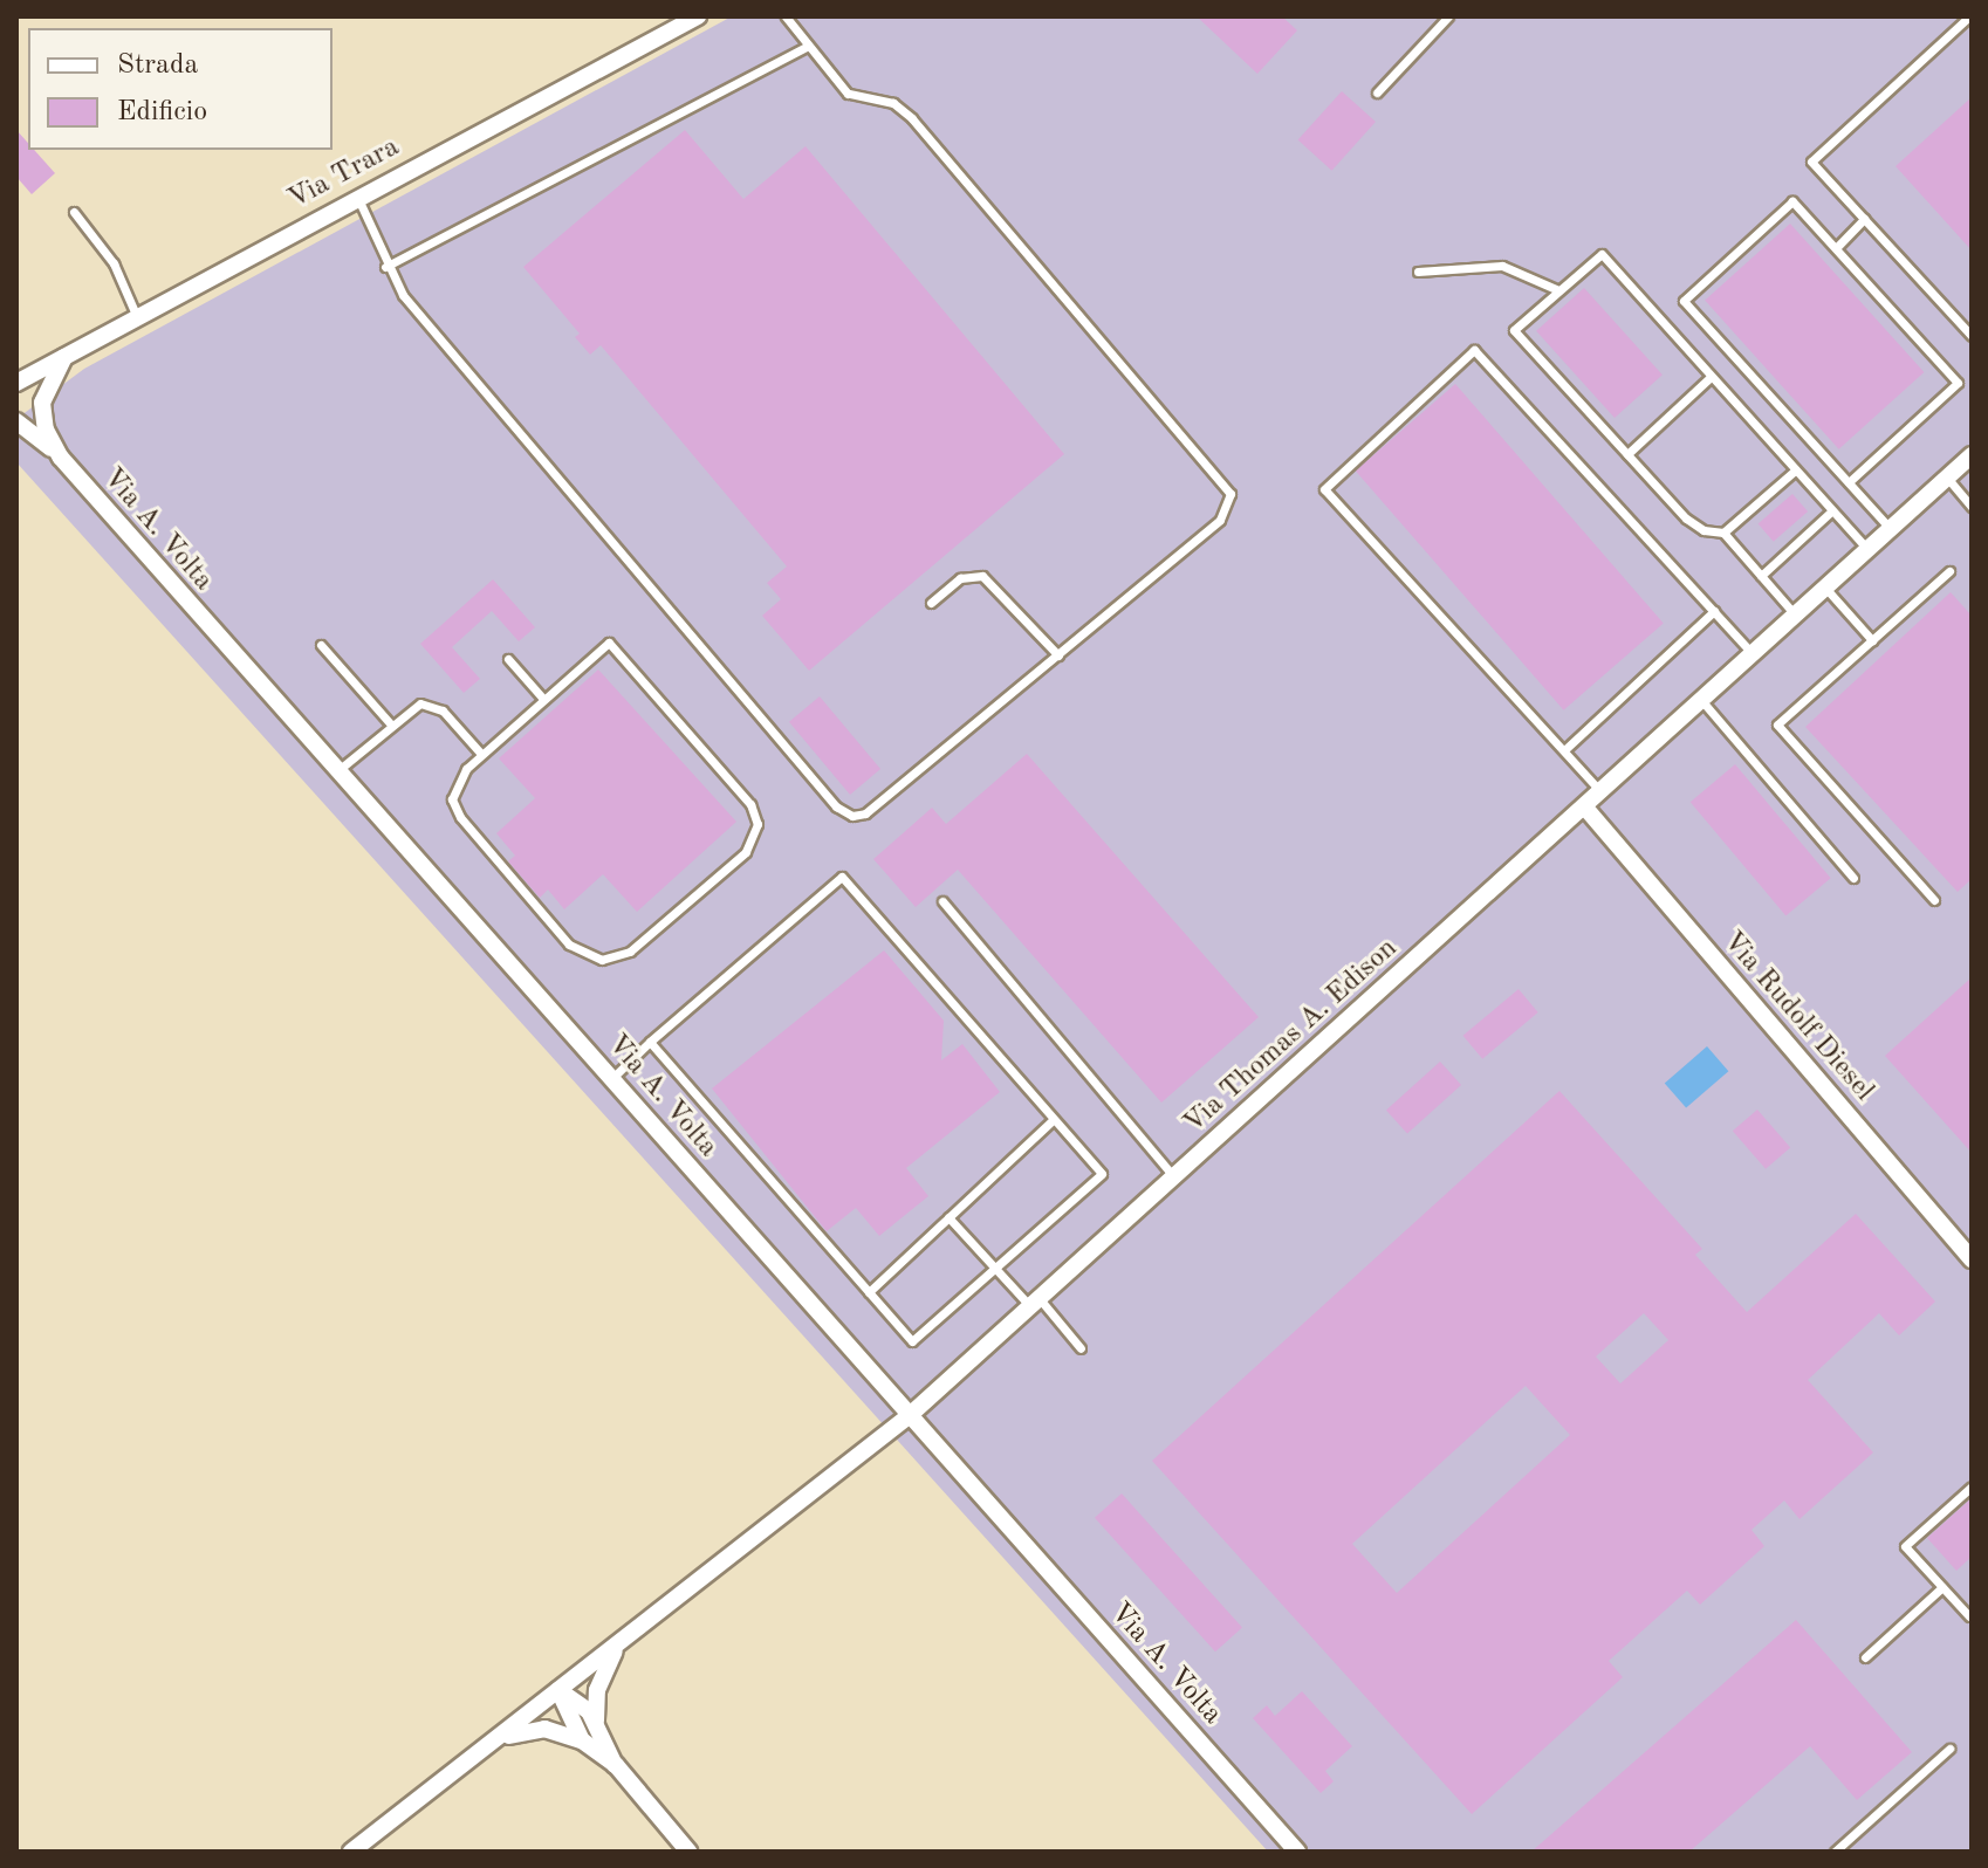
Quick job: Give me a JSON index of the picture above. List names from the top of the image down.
{
  "streets": {
    "street": [
      "Via Trara",
      "Via A. Volta",
      "Via Rudolf Diesel",
      "Via Thomas A. Edison"
    ]
  },
  "crossings": [
    ["Via Trara", "Via A. Volta"],
    ["Via A. Volta", "Via Thomas A. Edison"],
    ["Via Rudolf Diesel", "Via Thomas A. Edison"]
  ],
  "legend": ["Strada", "Edificio"]
}
